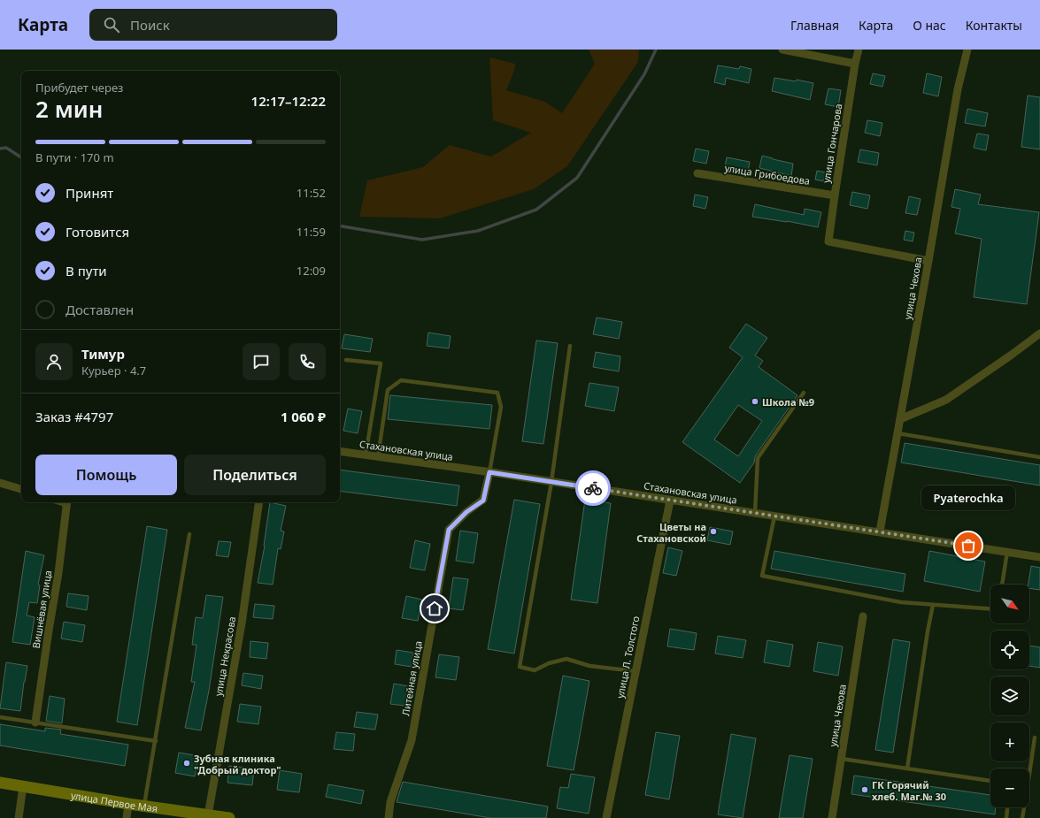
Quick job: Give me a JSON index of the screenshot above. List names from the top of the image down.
{
  "streets": {
    "street": [
      "улица Гончарова",
      "улица Грибоедова",
      "улица Чехова",
      "Стахановская улица",
      "Вишнёвая улица",
      "улица Некрасова",
      "улица Л. Толстого",
      "Литейная улица",
      "улица Первое Мая"
    ]
  },
  "crossings": [
    ["улица Гончарова", "улица Грибоедова"],
    ["улица Гончарова", "улица Чехова"],
    ["улица Чехова", "Стахановская улица"],
    ["Стахановская улица", "улица Л. Толстого"],
    ["Стахановская улица", "Литейная улица"],
    ["улица Некрасова", "улица Первое Мая"]
  ],
  "places": [
    "Школа №9",
    "Цветы на Стахановской",
    "Pyaterochka",
    "Зубная клиника \"Добрый доктор\"",
    "ГК Горячий хлеб. Маг.№ 30"
  ],
  "north": "bottom right",
  "page": {
    "header": "Карта",
    "search": "Поиск",
    "nav": [
      "Главная",
      "Карта",
      "О нас",
      "Контакты"
    ],
    "heading": ["2 мин", "Прибудет через", "12:17–12:22"],
    "panel": [
      "Тимур",
      "Курьер · 4.7",
      "Заказ #4797",
      "1 060 ₽"
    ],
    "bar": "В пути · 170 m",
    "list": [
      ["Принят", "11:52"],
      ["Готовится", "11:59"],
      ["В пути", "12:09"],
      "Доставлен"
    ],
    "buttons": ["Помощь", "Поделиться"],
    "bubble": "Pyaterochka",
    "map_buttons": ["+", "−"]
  }
}
